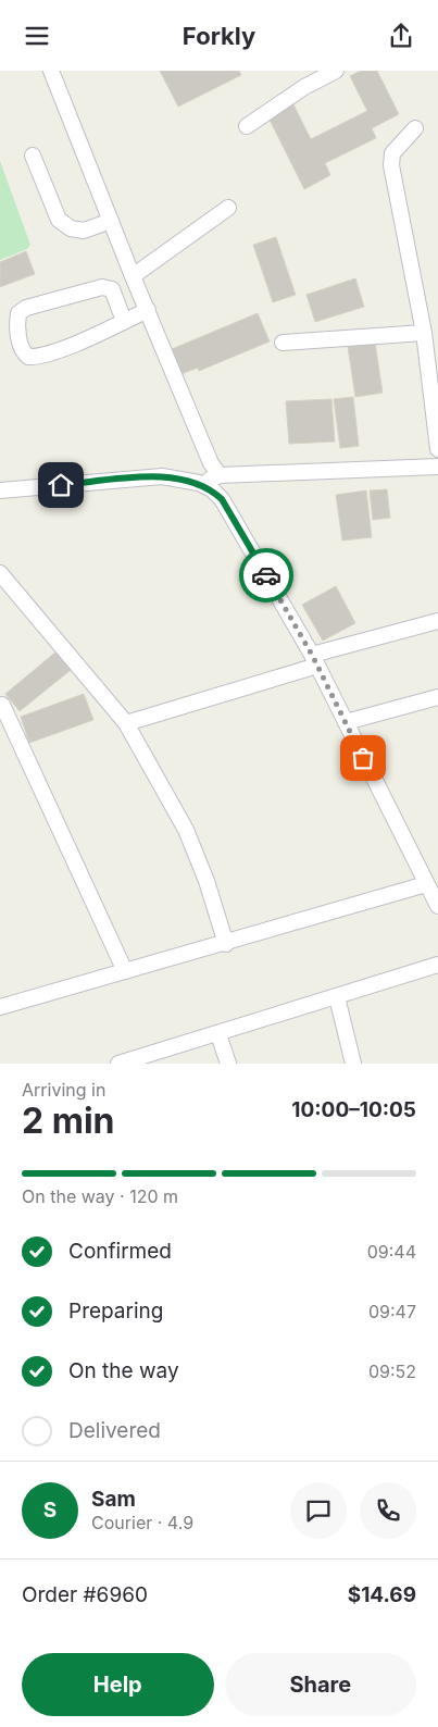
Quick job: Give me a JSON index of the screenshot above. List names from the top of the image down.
{
  "page": {
    "header": "Forkly",
    "heading": ["2 min", "Arriving in", "10:00–10:05"],
    "panel": [
      "Sam",
      "Courier · 4.9",
      "Order #6960",
      "$14.69"
    ],
    "bar": "On the way · 120 m",
    "list": [
      ["Confirmed", "09:44"],
      ["Preparing", "09:47"],
      ["On the way", "09:52"],
      "Delivered"
    ],
    "round": "S",
    "buttons": ["Help", "Share"]
  }
}
